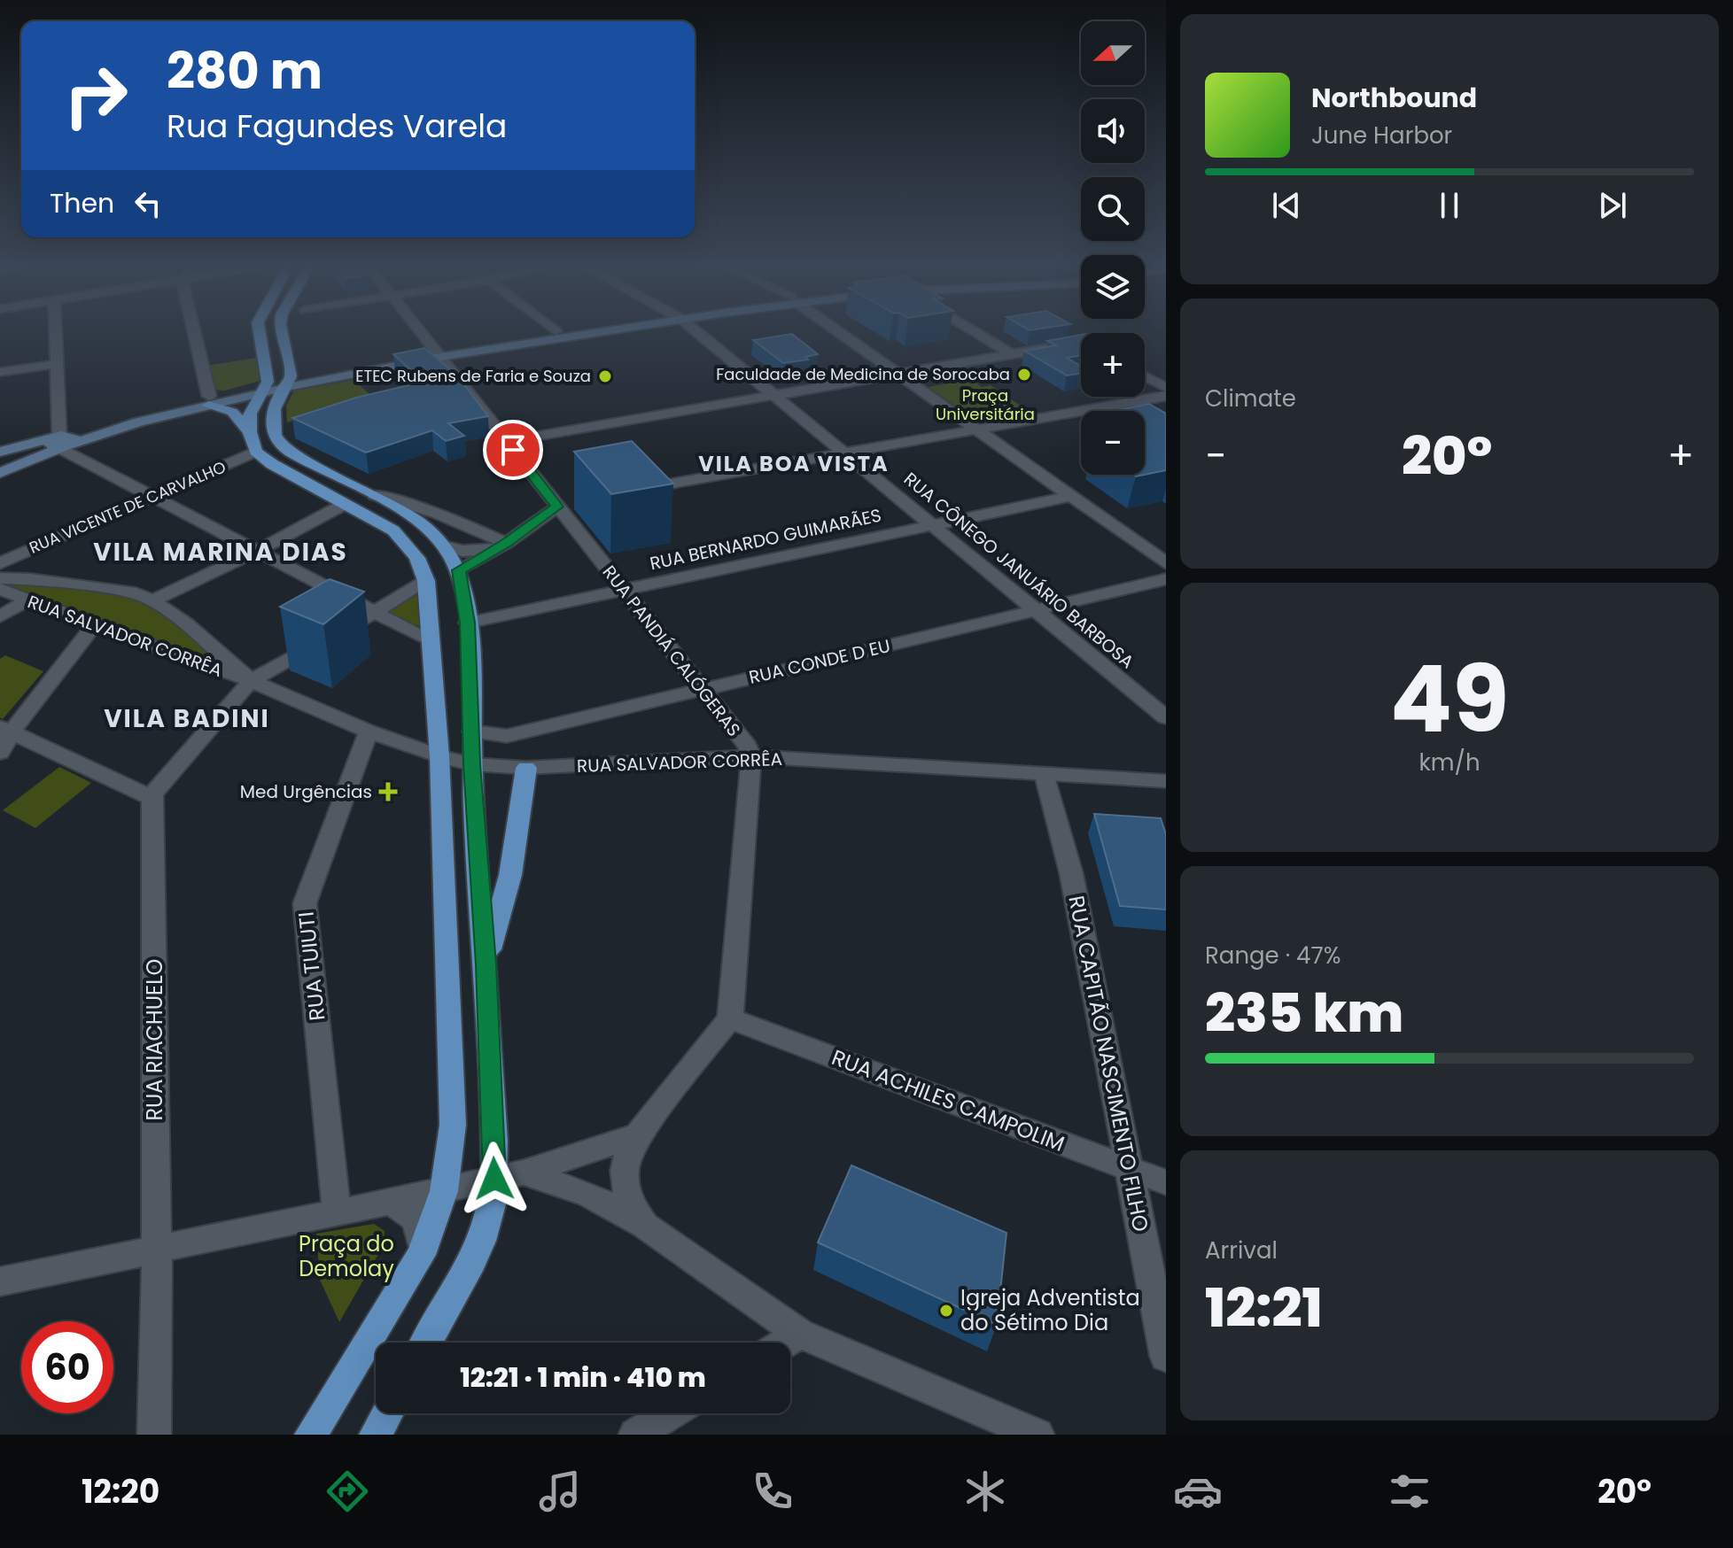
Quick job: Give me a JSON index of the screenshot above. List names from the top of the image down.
{
  "streets": {
    "street": [
      "RUA VICENTE DE CARVALHO",
      "RUA BERNARDO GUIMARÃES",
      "RUA CÔNEGO JANUÁRIO BARBOSA",
      "RUA SALVADOR CORRÊA",
      "RUA PANDIÁ CALÓGERAS",
      "RUA CONDE D EU",
      "RUA TUIUTI",
      "RUA RIACHUELO",
      "RUA CAPITÃO NASCIMENTO FILHO",
      "RUA ACHILES CAMPOLIM"
    ]
  },
  "crossings": [
    ["RUA VICENTE DE CARVALHO", "RUA SALVADOR CORRÊA"],
    ["RUA BERNARDO GUIMARÃES", "RUA CÔNEGO JANUÁRIO BARBOSA"],
    ["RUA BERNARDO GUIMARÃES", "RUA PANDIÁ CALÓGERAS"],
    ["RUA CÔNEGO JANUÁRIO BARBOSA", "RUA CONDE D EU"],
    ["RUA SALVADOR CORRÊA", "RUA PANDIÁ CALÓGERAS"],
    ["RUA SALVADOR CORRÊA", "RUA TUIUTI"],
    ["RUA SALVADOR CORRÊA", "RUA CAPITÃO NASCIMENTO FILHO"],
    ["RUA PANDIÁ CALÓGERAS", "RUA CONDE D EU"],
    ["RUA CAPITÃO NASCIMENTO FILHO", "RUA ACHILES CAMPOLIM"]
  ],
  "districts": ["VILA BOA VISTA", "VILA MARINA DIAS", "VILA BADINI"],
  "parks": ["Praça Universitária", "Praça do Demolay"],
  "places": {
    "other": ["Faculdade de Medicina de Sorocaba", "ETEC Rubens de Faria e Souza", "Igreja Adventista do Sétimo Dia"],
    "health": ["Med Urgências"]
  },
  "north": "left",
  "page": {
    "map_buttons": ["+", "−"],
    "turn": ["280 m", "Rua Fagundes Varela"],
    "song": ["Northbound", "June Harbor"],
    "then": "Then",
    "tile": [
      "Climate",
      ["49", "km/h"],
      ["Range · 47%", "235 km"],
      ["Arrival", "12:21"]
    ],
    "heat": ["−", "20°", "+"],
    "limit": "60",
    "trip": "12:21 · 1 min · 410 m",
    "tabs": ["12:20", "20°"]
  }
}
